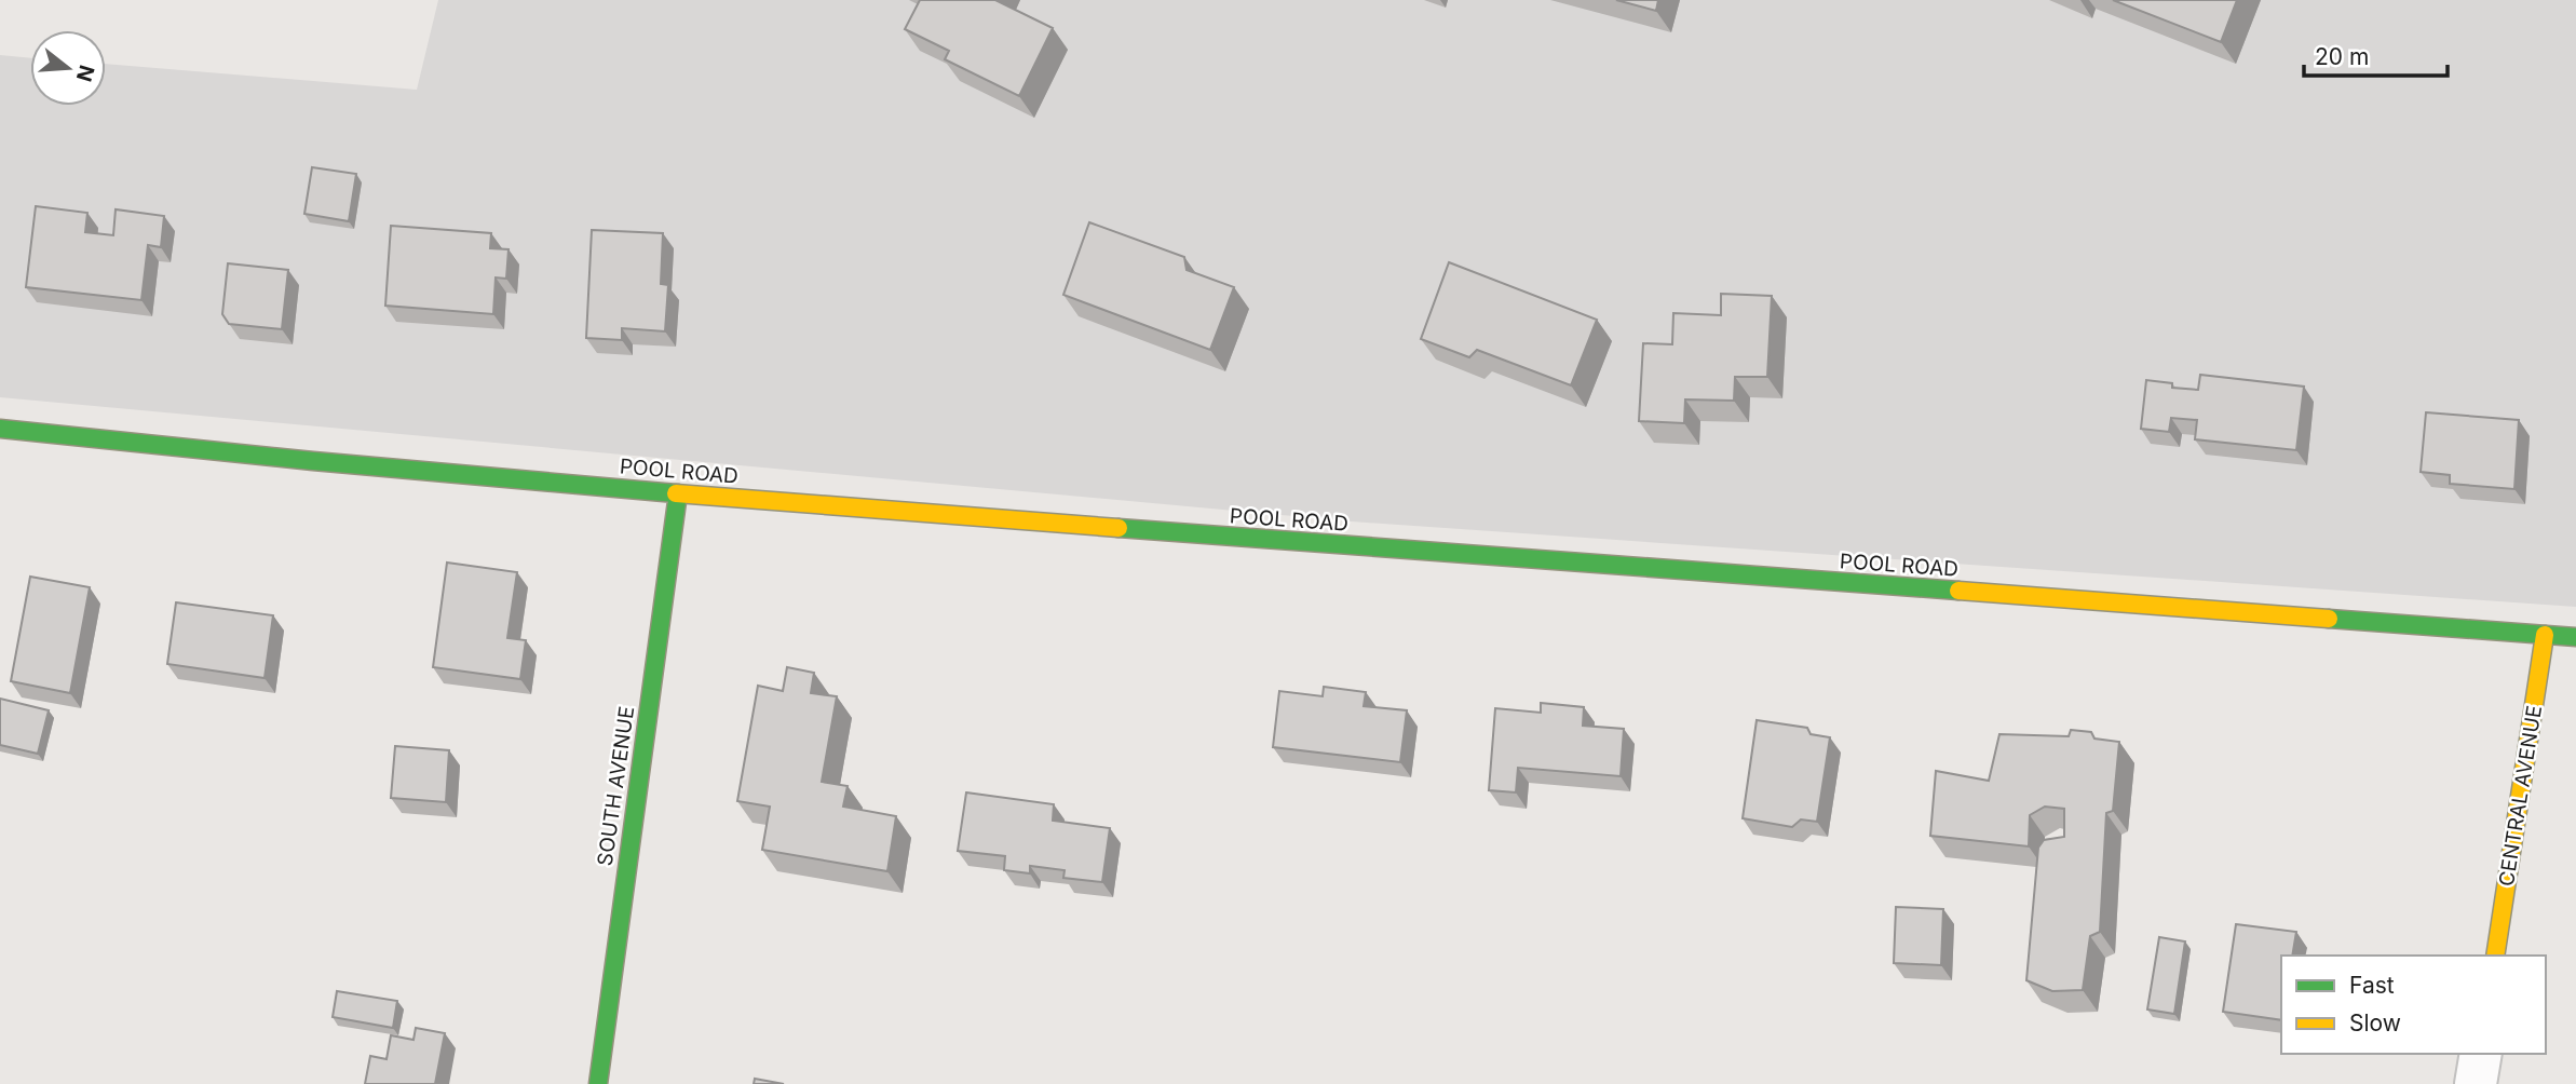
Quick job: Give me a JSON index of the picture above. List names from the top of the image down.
{
  "streets": {
    "street": ["POOL ROAD", "SOUTH AVENUE", "CENTRAL AVENUE"]
  },
  "crossings": [
    ["POOL ROAD", "SOUTH AVENUE"],
    ["POOL ROAD", "CENTRAL AVENUE"]
  ],
  "legend": ["Fast", "Slow"],
  "scale_bar": "20 m",
  "north": "right"
}
